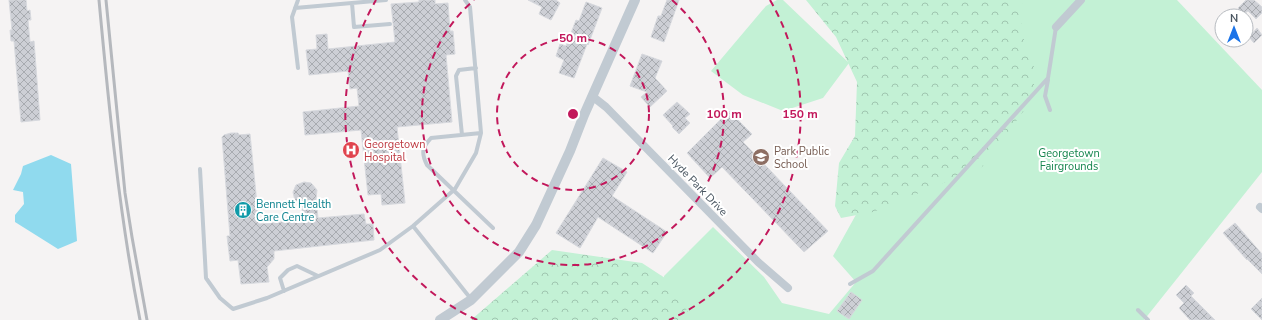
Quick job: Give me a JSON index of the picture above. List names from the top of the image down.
{
  "streets": {
    "street": ["Hyde Park Drive"]
  },
  "parks": ["Georgetown Fairgrounds"],
  "places": {
    "hospital": ["Georgetown Hospital"],
    "school or university": ["Park Public School"],
    "building": ["Bennett Health Care Centre"]
  },
  "north": "top",
  "rings": ["50 m", "100 m", "150 m"]
}
